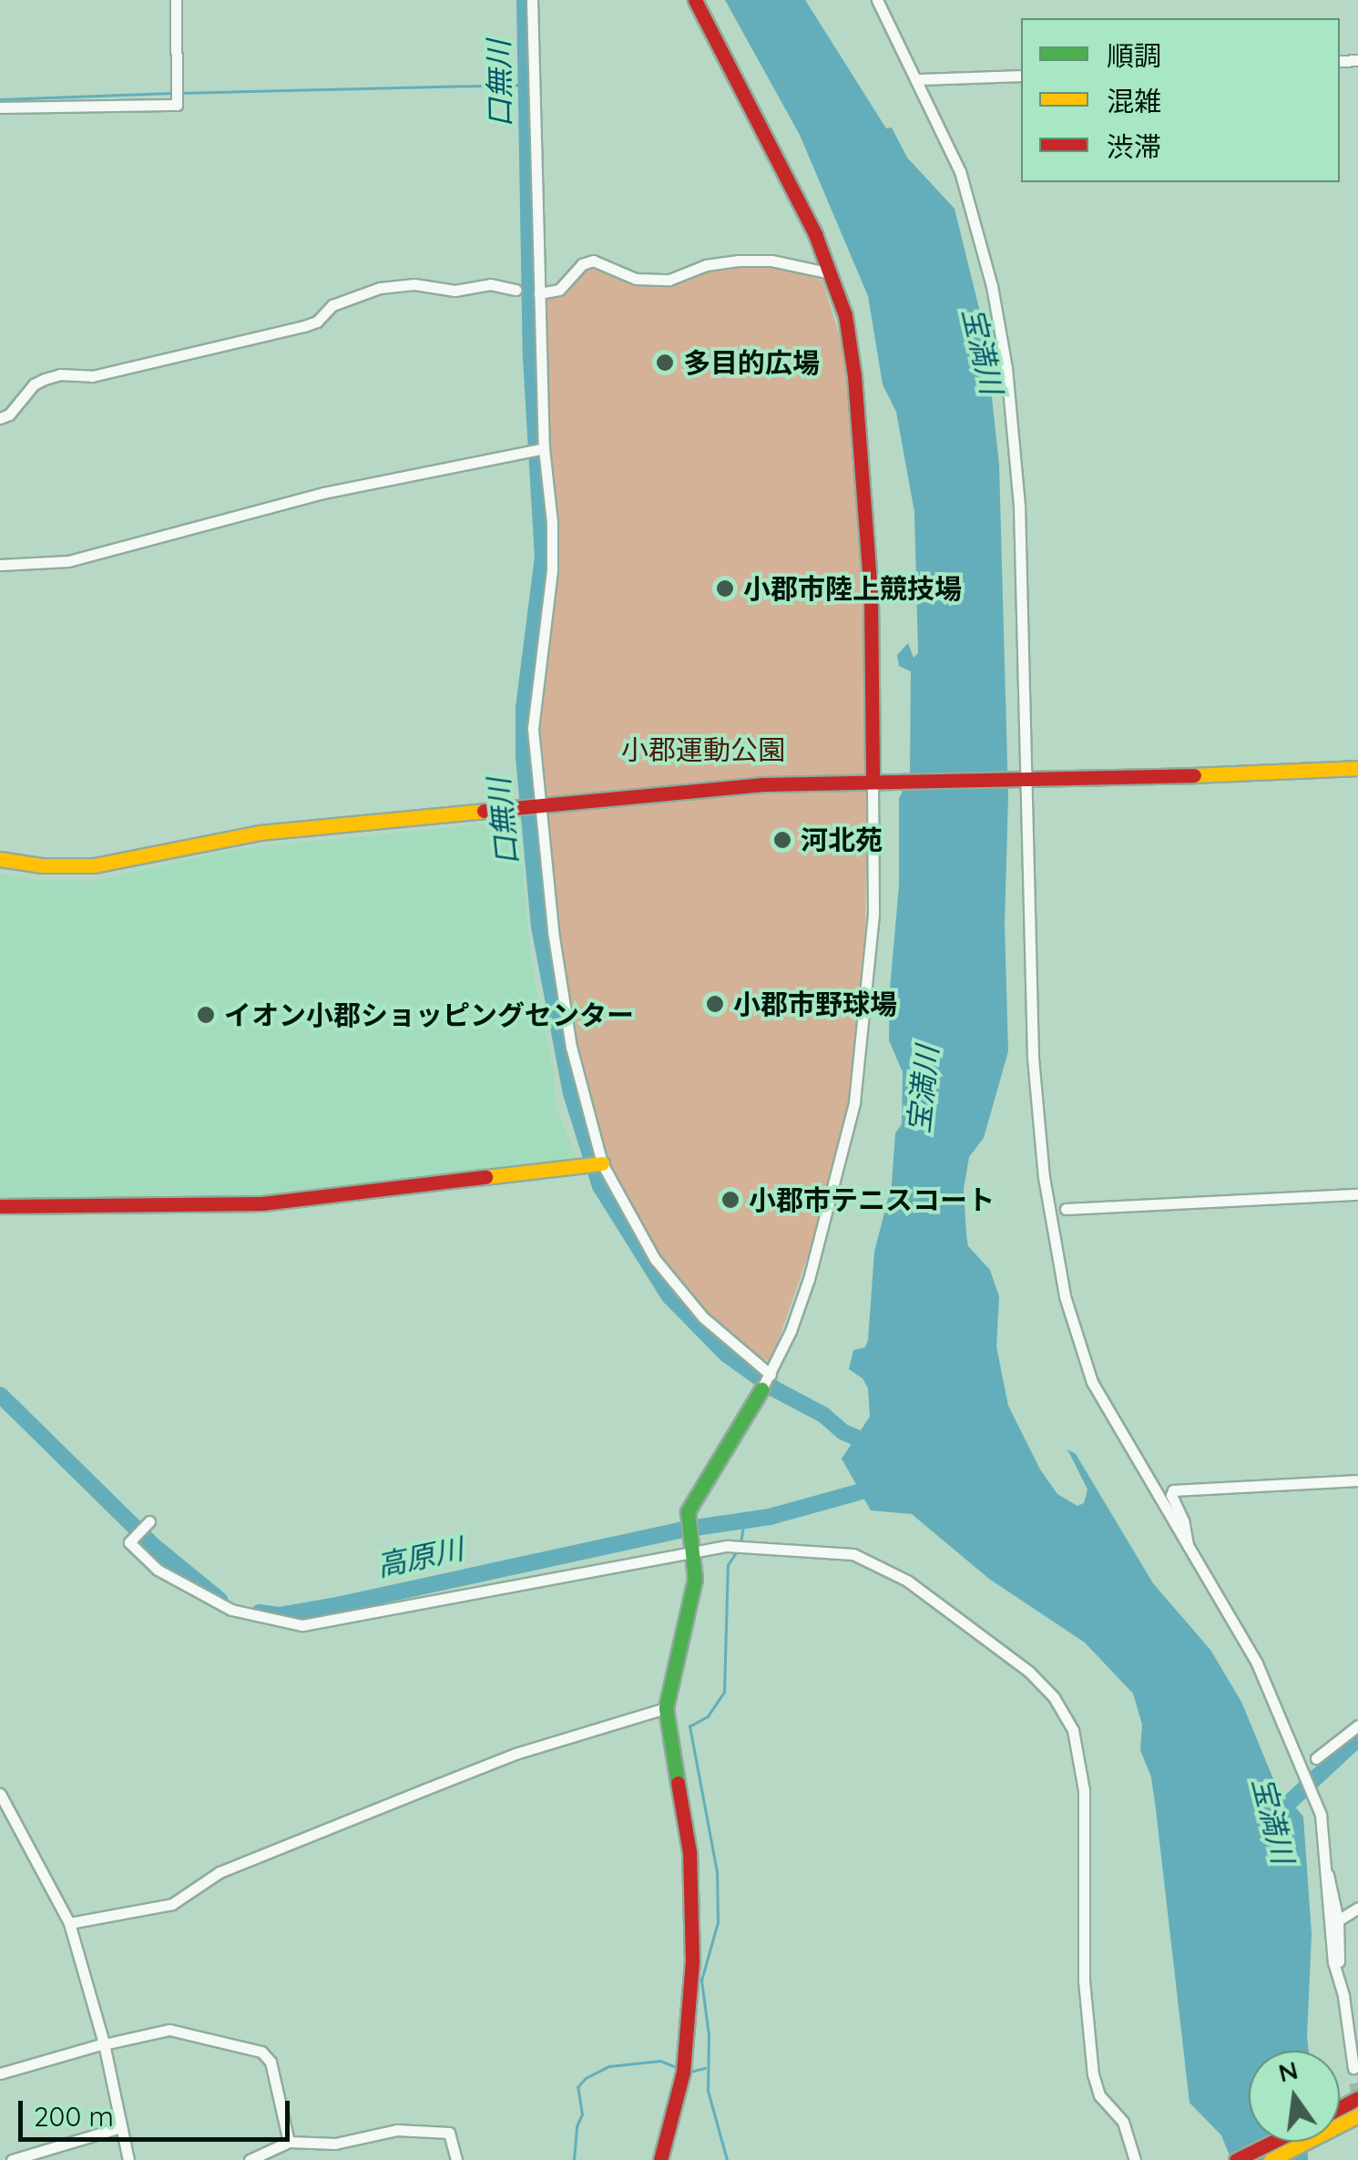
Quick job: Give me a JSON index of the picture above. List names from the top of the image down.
{
  "water": ["口無川", "宝満川", "高原川"],
  "parks": ["小郡運動公園"],
  "places": [
    "多目的広場",
    "小郡市陸上競技場",
    "河北苑",
    "小郡市野球場",
    "イオン小郡ショッピングセンター",
    "小郡市テニスコート"
  ],
  "legend": ["順調", "混雑", "渋滞"],
  "scale_bar": "200 m",
  "north": "top"
}
